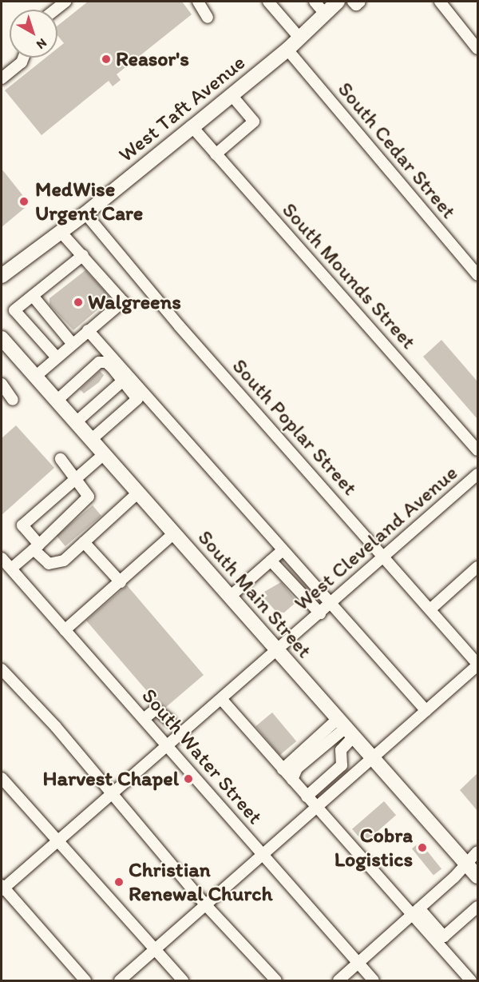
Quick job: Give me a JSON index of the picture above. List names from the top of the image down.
{
  "streets": {
    "main road": ["West Taft Avenue", "South Main Street"],
    "street": [
      "South Cedar Street",
      "South Mounds Street",
      "South Poplar Street",
      "West Cleveland Avenue",
      "South Water Street"
    ]
  },
  "crossings": [
    ["West Taft Avenue", "South Cedar Street"],
    ["West Taft Avenue", "South Mounds Street"],
    ["West Taft Avenue", "South Poplar Street"],
    ["South Poplar Street", "West Cleveland Avenue"],
    ["West Cleveland Avenue", "South Main Street"],
    ["West Cleveland Avenue", "South Water Street"]
  ],
  "places": [
    "Reasor's",
    "MedWise Urgent Care",
    "Walgreens",
    "Harvest Chapel",
    "Cobra Logistics",
    "Christian Renewal Church"
  ],
  "north": "bottom right"
}
